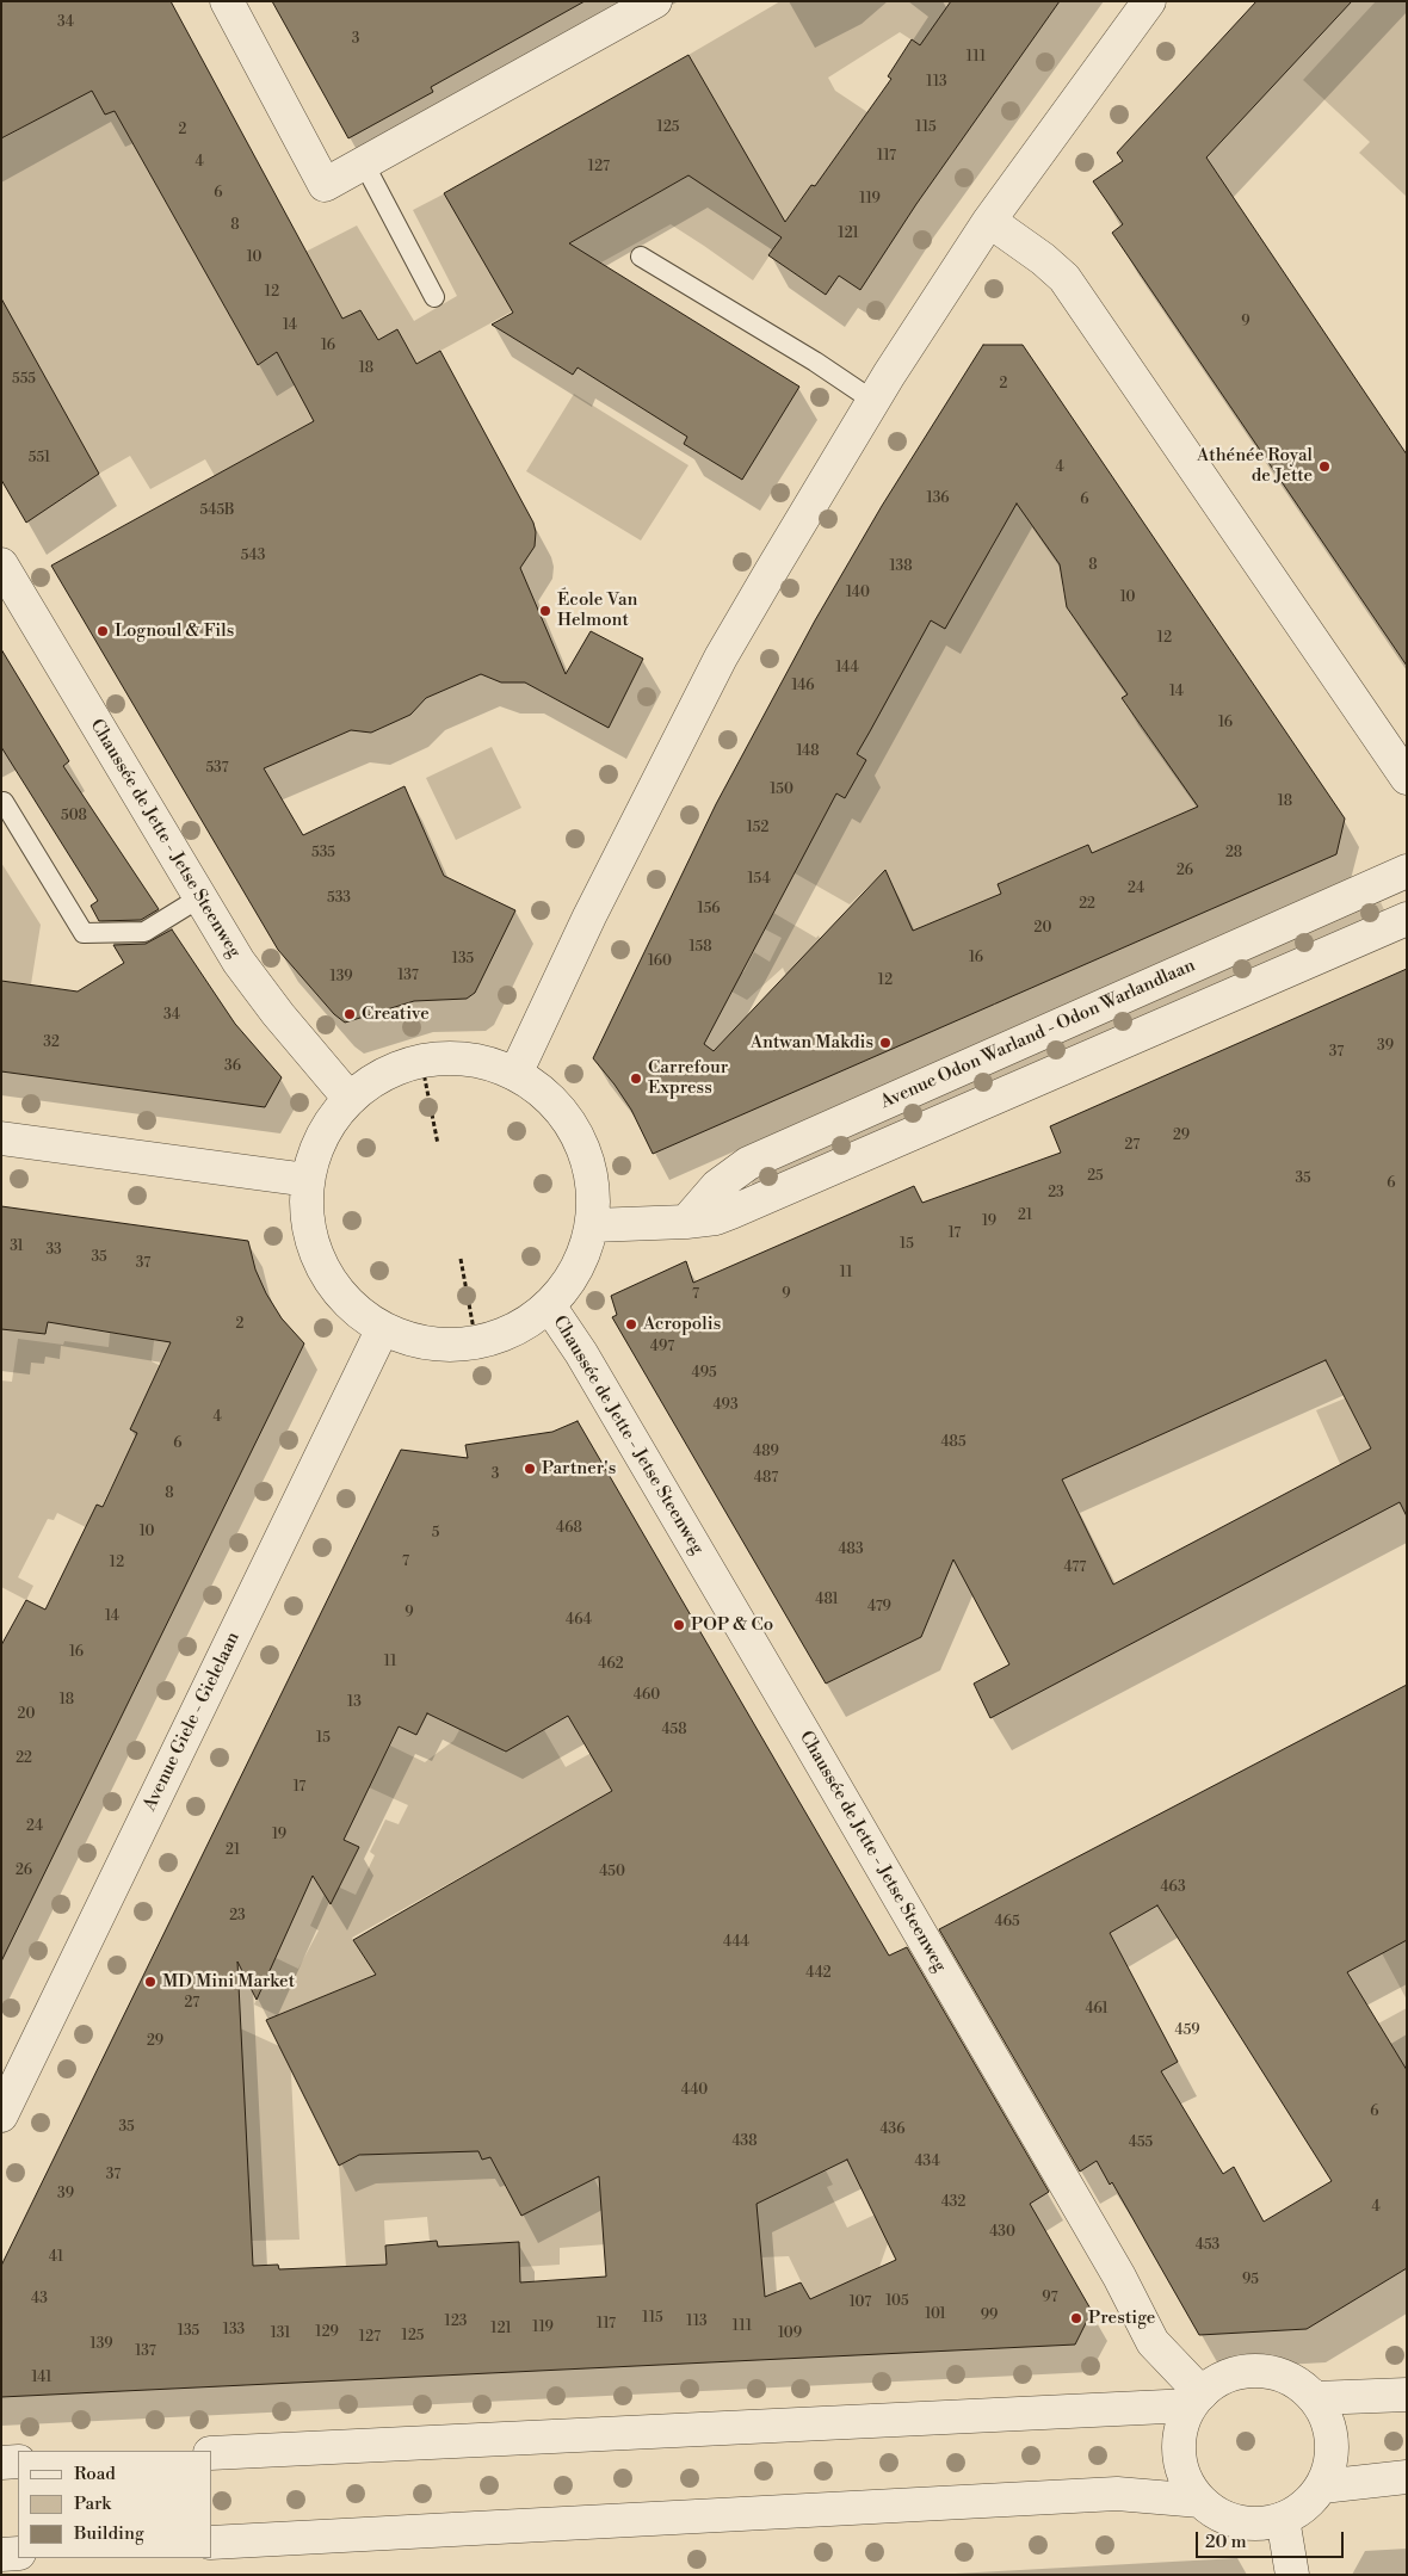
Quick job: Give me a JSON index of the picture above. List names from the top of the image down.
{
  "streets": {
    "street": ["Chaussée de Jette - Jetse Steenweg", "Avenue Odon Warland - Odon Warlandlaan", "Avenue Giele - Gielelaan"]
  },
  "places": [
    "Athénée Royal de Jette",
    "École Van Helmont",
    "Lognoul & Fils",
    "Creative",
    "Antwan Makdis",
    "Carrefour Express",
    "Acropolis",
    "Partner's",
    "POP & Co",
    "MD Mini Market",
    "Prestige"
  ],
  "house_numbers": [
    "34",
    "3",
    "111",
    "113",
    "125",
    "115",
    "2",
    "117",
    "4",
    "127",
    "6",
    "119",
    "8",
    "121",
    "10",
    "12",
    "9",
    "14",
    "16",
    "18",
    "555",
    "2",
    "551",
    "4",
    "136",
    "6",
    "545B",
    "543",
    "8",
    "138",
    "140",
    "10",
    "12",
    "144",
    "146",
    "14",
    "16",
    "148",
    "537",
    "150",
    "18",
    "508",
    "152",
    "535",
    "28",
    "26",
    "154",
    "24",
    "533",
    "22",
    "156",
    "20",
    "158",
    "16",
    "135",
    "160",
    "137",
    "139",
    "12",
    "34",
    "32",
    "39",
    "37",
    "36",
    "29",
    "27",
    "25",
    "35",
    "6",
    "23",
    "21",
    "19",
    "17",
    "15",
    "31",
    "33",
    "35",
    "37",
    "11",
    "7",
    "9",
    "2",
    "497",
    "495",
    "493",
    "4",
    "485",
    "6",
    "489",
    "3",
    "487",
    "8",
    "468",
    "10",
    "5",
    "483",
    "7",
    "12",
    "477",
    "481",
    "479",
    "9",
    "14",
    "464",
    "16",
    "11",
    "462",
    "460",
    "18",
    "13",
    "20",
    "458",
    "15",
    "22",
    "17",
    "24",
    "19",
    "21",
    "26",
    "450",
    "463",
    "23",
    "465",
    "444",
    "442",
    "27",
    "461",
    "459",
    "29",
    "440",
    "6",
    "35",
    "436",
    "438",
    "455",
    "434",
    "37",
    "39",
    "432",
    "4",
    "430",
    "453",
    "41",
    "95",
    "97",
    "43",
    "105",
    "107",
    "101",
    "99",
    "115",
    "123",
    "113",
    "117",
    "111",
    "119",
    "121",
    "133",
    "135",
    "129",
    "131",
    "109",
    "125",
    "127",
    "139",
    "137",
    "141"
  ],
  "legend": ["Road", "Park", "Building"],
  "scale_bar": "20 m"
}
